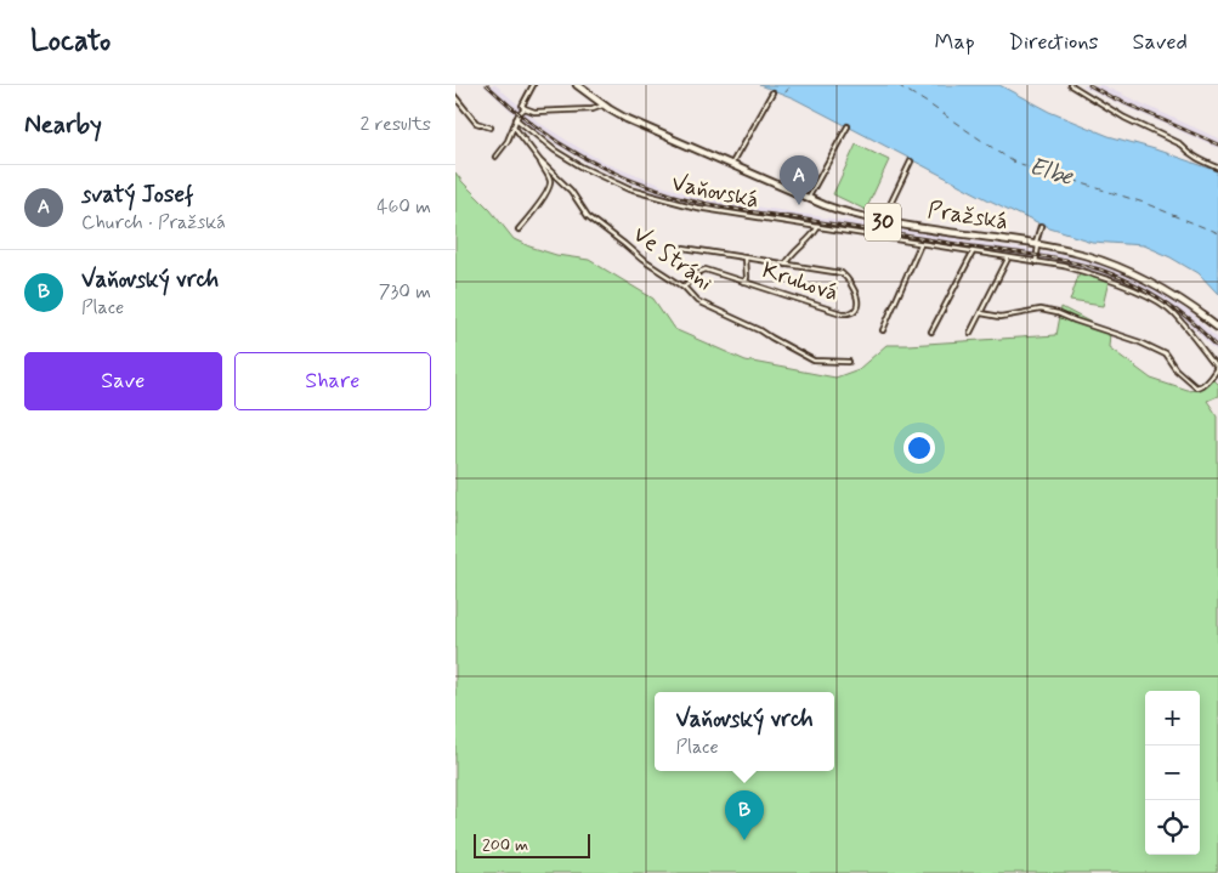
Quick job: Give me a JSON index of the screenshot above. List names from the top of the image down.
{
  "streets": {
    "main road": ["Pražská", "30"],
    "street": ["Vaňovská", "Ve Stráni", "Kruhová"]
  },
  "crossings": [
    ["Vaňovská", "Kruhová"],
    ["Ve Stráni", "Kruhová"]
  ],
  "water": ["Elbe"],
  "scale_bar": "200 m",
  "page": {
    "header": "Locato",
    "nav": ["Map", "Directions", "Saved"],
    "heading": ["Nearby", "2 results"],
    "pins": ["A", "B"],
    "list": [
      {
        "mark": "A",
        "name": "svatý Josef",
        "note": "Church · Pražská",
        "value": "460 m"
      },
      {
        "mark": "B",
        "name": "Vaňovský vrch",
        "note": "Place",
        "value": "730 m"
      }
    ],
    "buttons": ["Save", "Share"],
    "map_buttons": ["+", "−"],
    "popup": ["Vaňovský vrch", "Place"],
    "scale": "200 m"
  }
}
